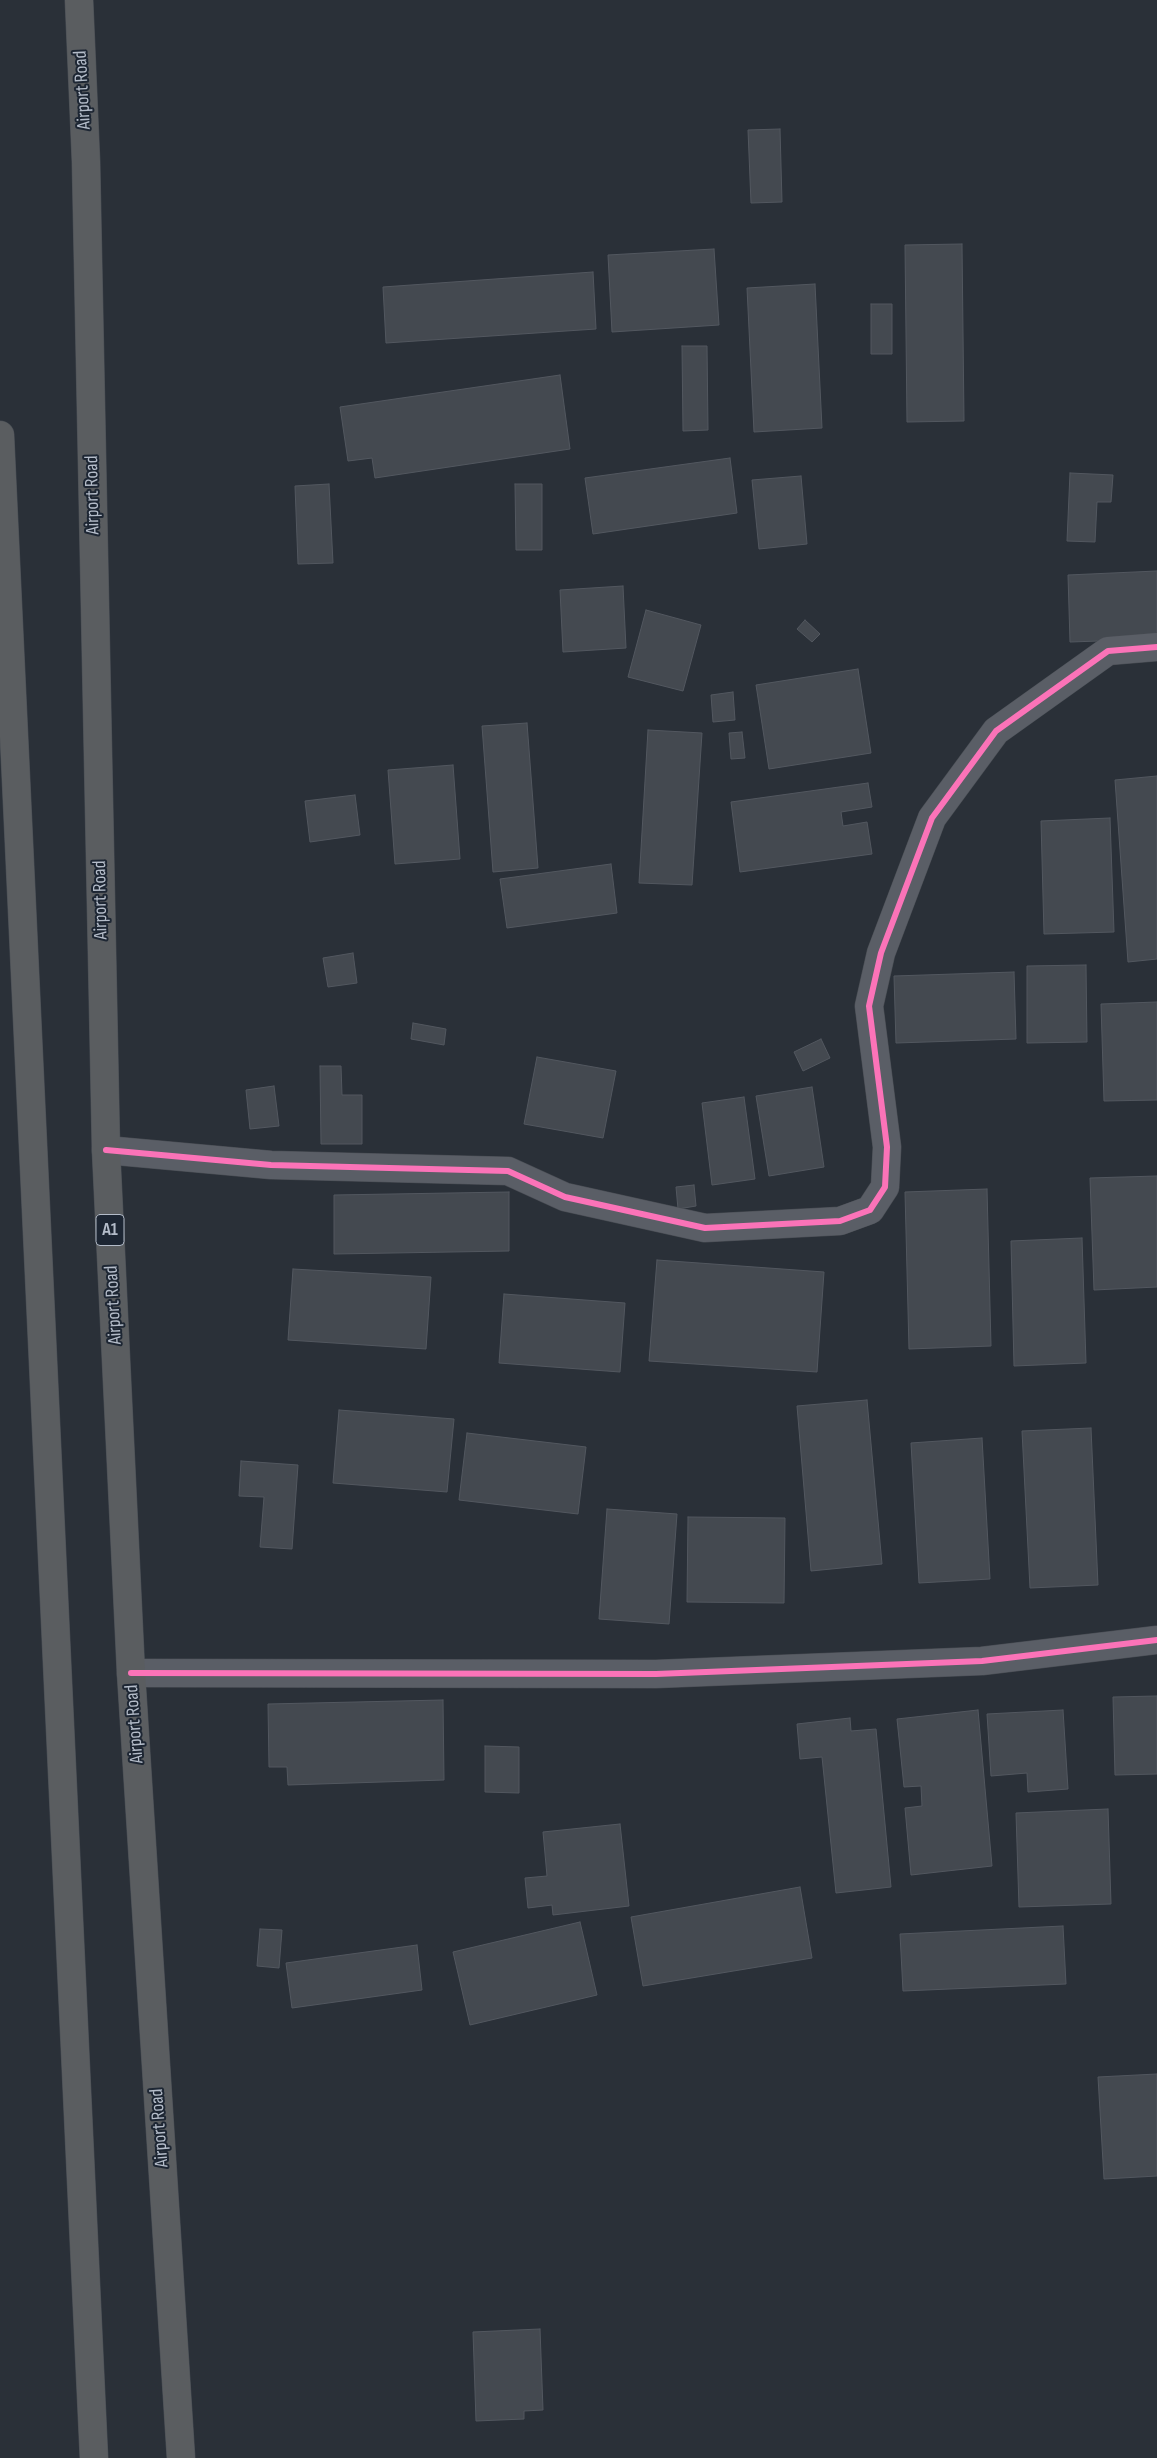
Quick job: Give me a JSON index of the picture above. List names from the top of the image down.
{
  "streets": {
    "highway": ["Airport Road", "A1"]
  }
}
